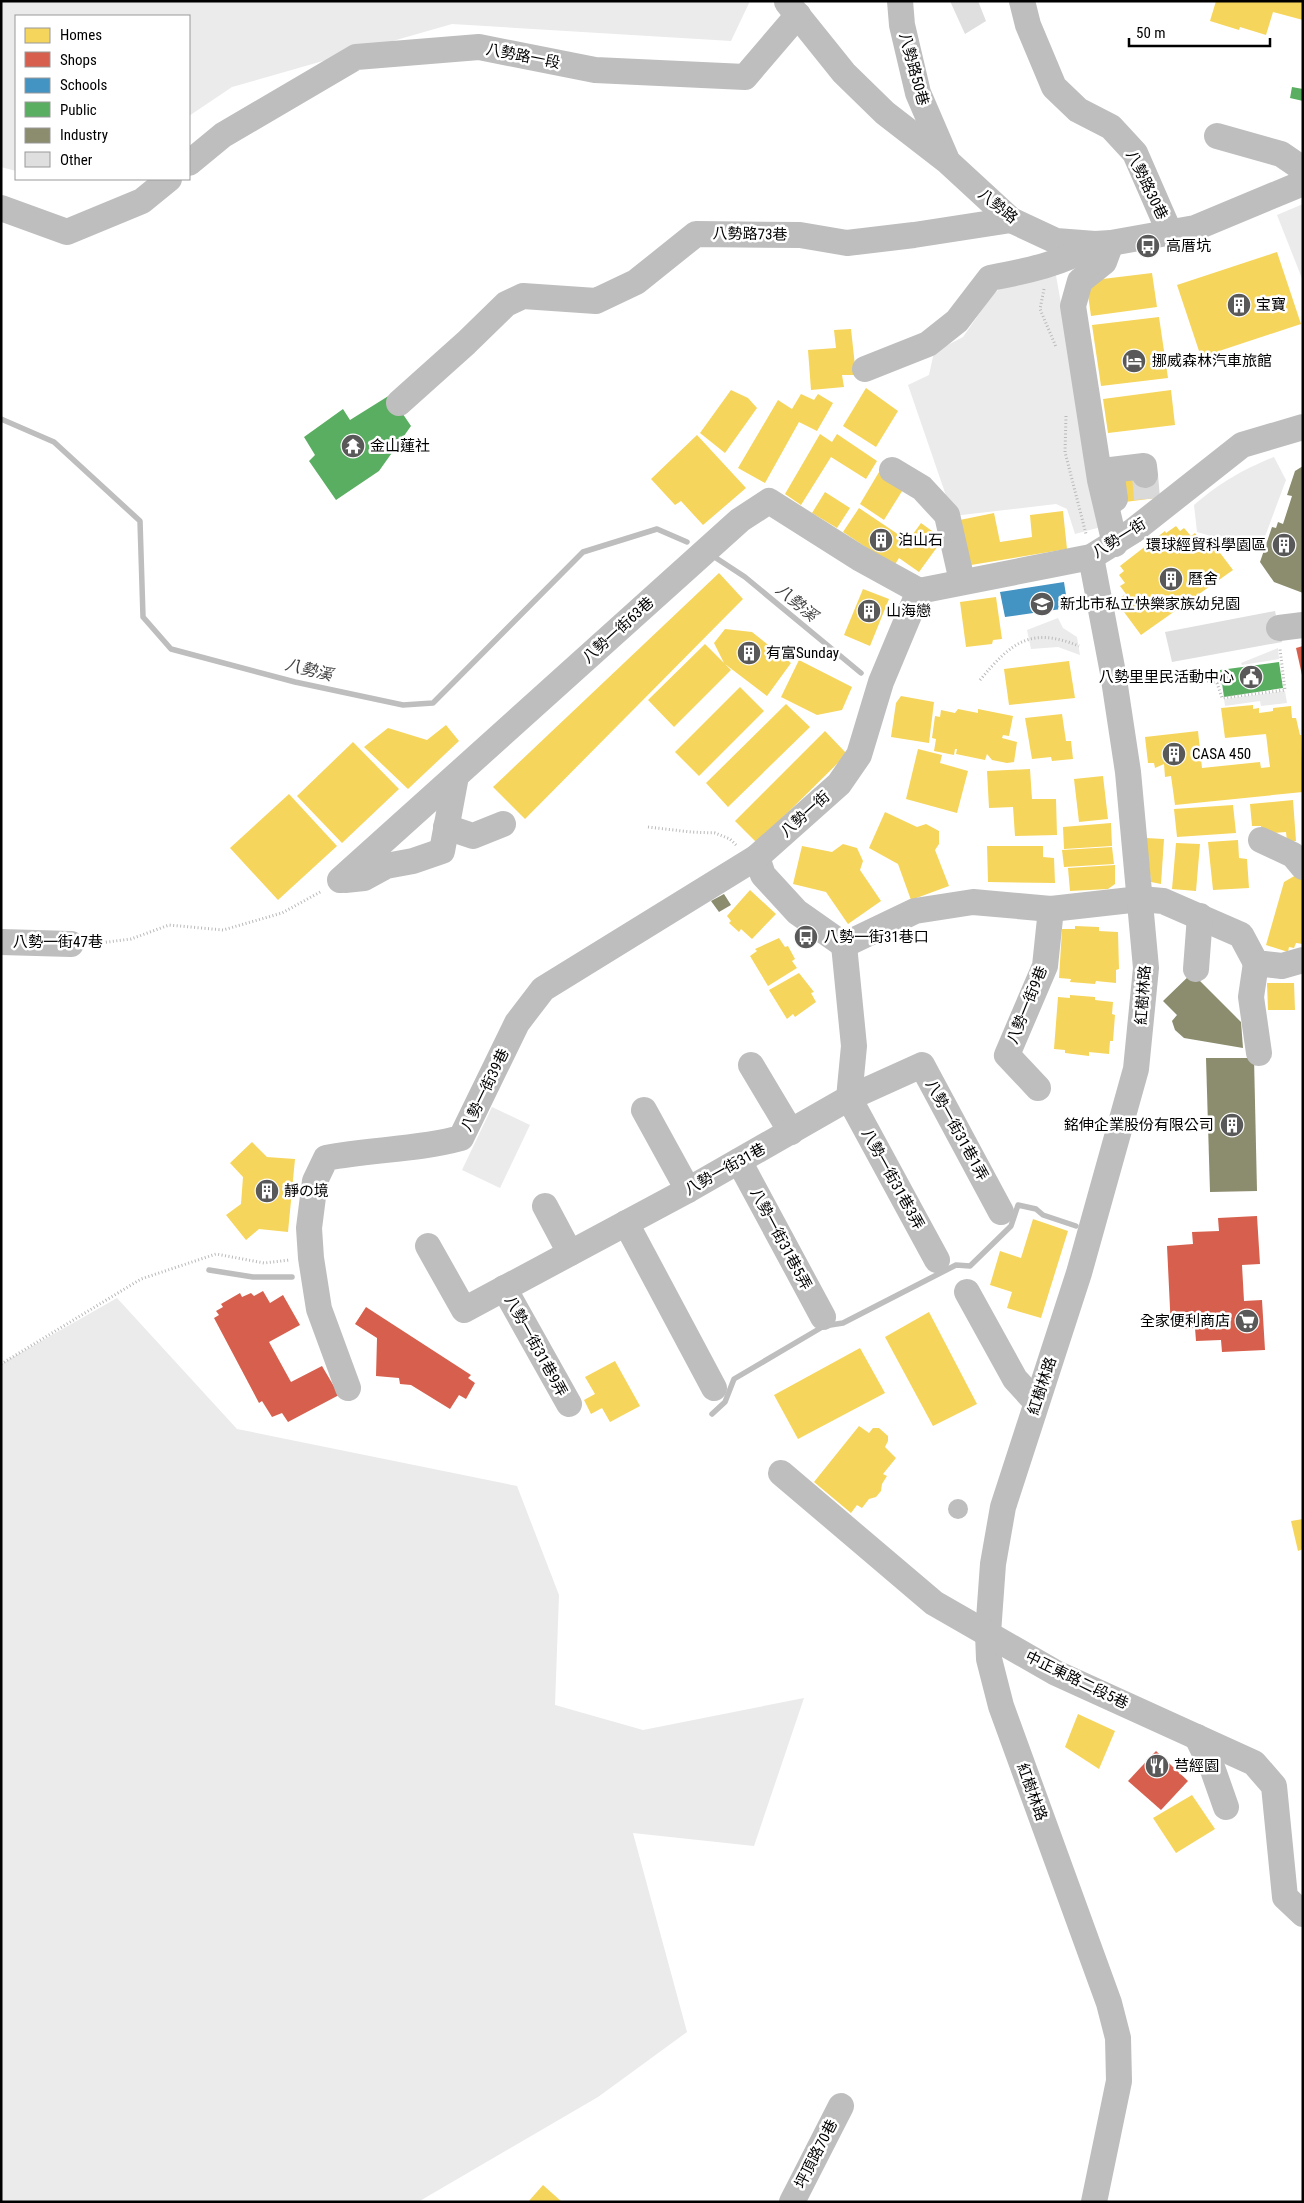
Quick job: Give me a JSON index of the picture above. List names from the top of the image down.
{
  "streets": {
    "street": [
      "八勢路一段",
      "八勢路50巷",
      "八勢路30巷",
      "八勢路",
      "八勢路73巷",
      "八勢一街",
      "八勢一街63巷",
      "八勢一街47巷",
      "紅樹林路",
      "八勢一街9巷",
      "八勢一街39巷",
      "八勢一街31巷1弄",
      "八勢一街31巷",
      "八勢一街31巷3弄",
      "八勢一街31巷5弄",
      "八勢一街31巷9弄",
      "中正東路二段5巷",
      "坪頂路70巷"
    ]
  },
  "crossings": [
    ["八勢路一段", "八勢路"],
    ["八勢路50巷", "八勢路"],
    ["八勢路30巷", "八勢路"],
    ["八勢路", "八勢路73巷"],
    ["八勢一街", "八勢一街63巷"],
    ["八勢一街", "紅樹林路"],
    ["八勢一街", "八勢一街39巷"],
    ["八勢一街63巷", "八勢一街47巷"],
    ["紅樹林路", "中正東路二段5巷"],
    ["八勢一街31巷1弄", "八勢一街31巷"],
    ["八勢一街31巷1弄", "八勢一街31巷3弄"],
    ["八勢一街31巷", "八勢一街31巷3弄"],
    ["八勢一街31巷", "八勢一街31巷5弄"],
    ["八勢一街31巷", "八勢一街31巷9弄"]
  ],
  "water": ["八勢溪"],
  "places": {
    "bus stop": ["高厝坑", "八勢一街31巷口"],
    "building": [
      "宝寶",
      "泊山石",
      "環球經貿科學園區",
      "曆舍",
      "山海戀",
      "有富Sunday",
      "CASA 450",
      "銘伸企業股份有限公司",
      "靜の境"
    ],
    "hotel": ["挪威森林汽車旅館"],
    "temple": ["金山蓮社"],
    "school or university": ["新北市私立快樂家族幼兒園"],
    "public building": ["八勢里里民活動中心"],
    "supermarket": ["全家便利商店"],
    "restaurant": ["芎經園"]
  },
  "legend": [
    "Homes",
    "Shops",
    "Schools",
    "Public",
    "Industry",
    "Other"
  ],
  "scale_bar": "50 m"
}
